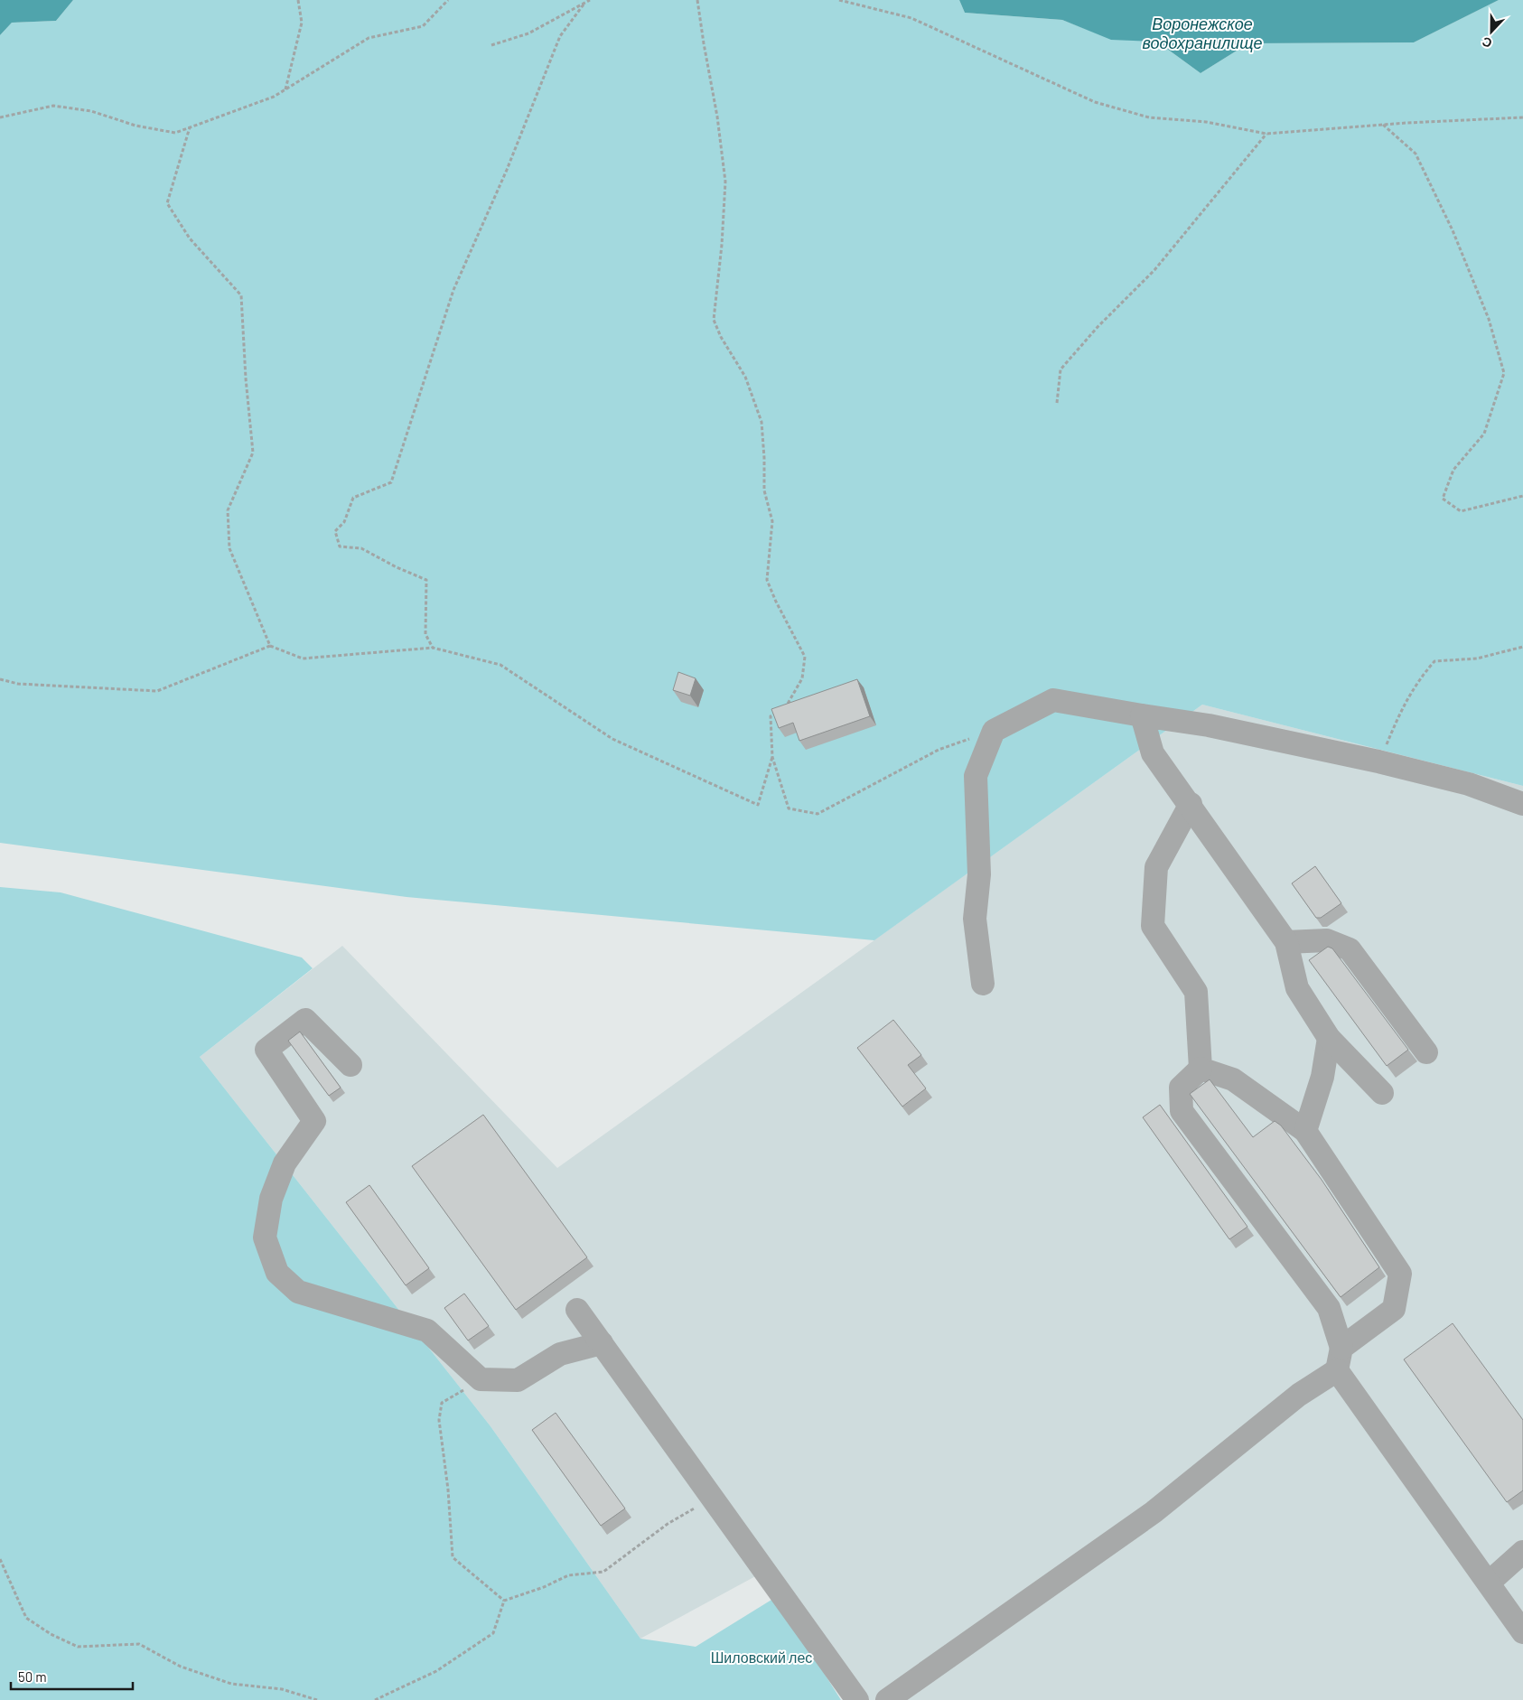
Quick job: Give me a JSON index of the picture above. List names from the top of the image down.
{
  "water": ["Воронежское водохранилище"],
  "parks": ["Шиловский лес"],
  "scale_bar": "50 m",
  "north": "bottom"
}
